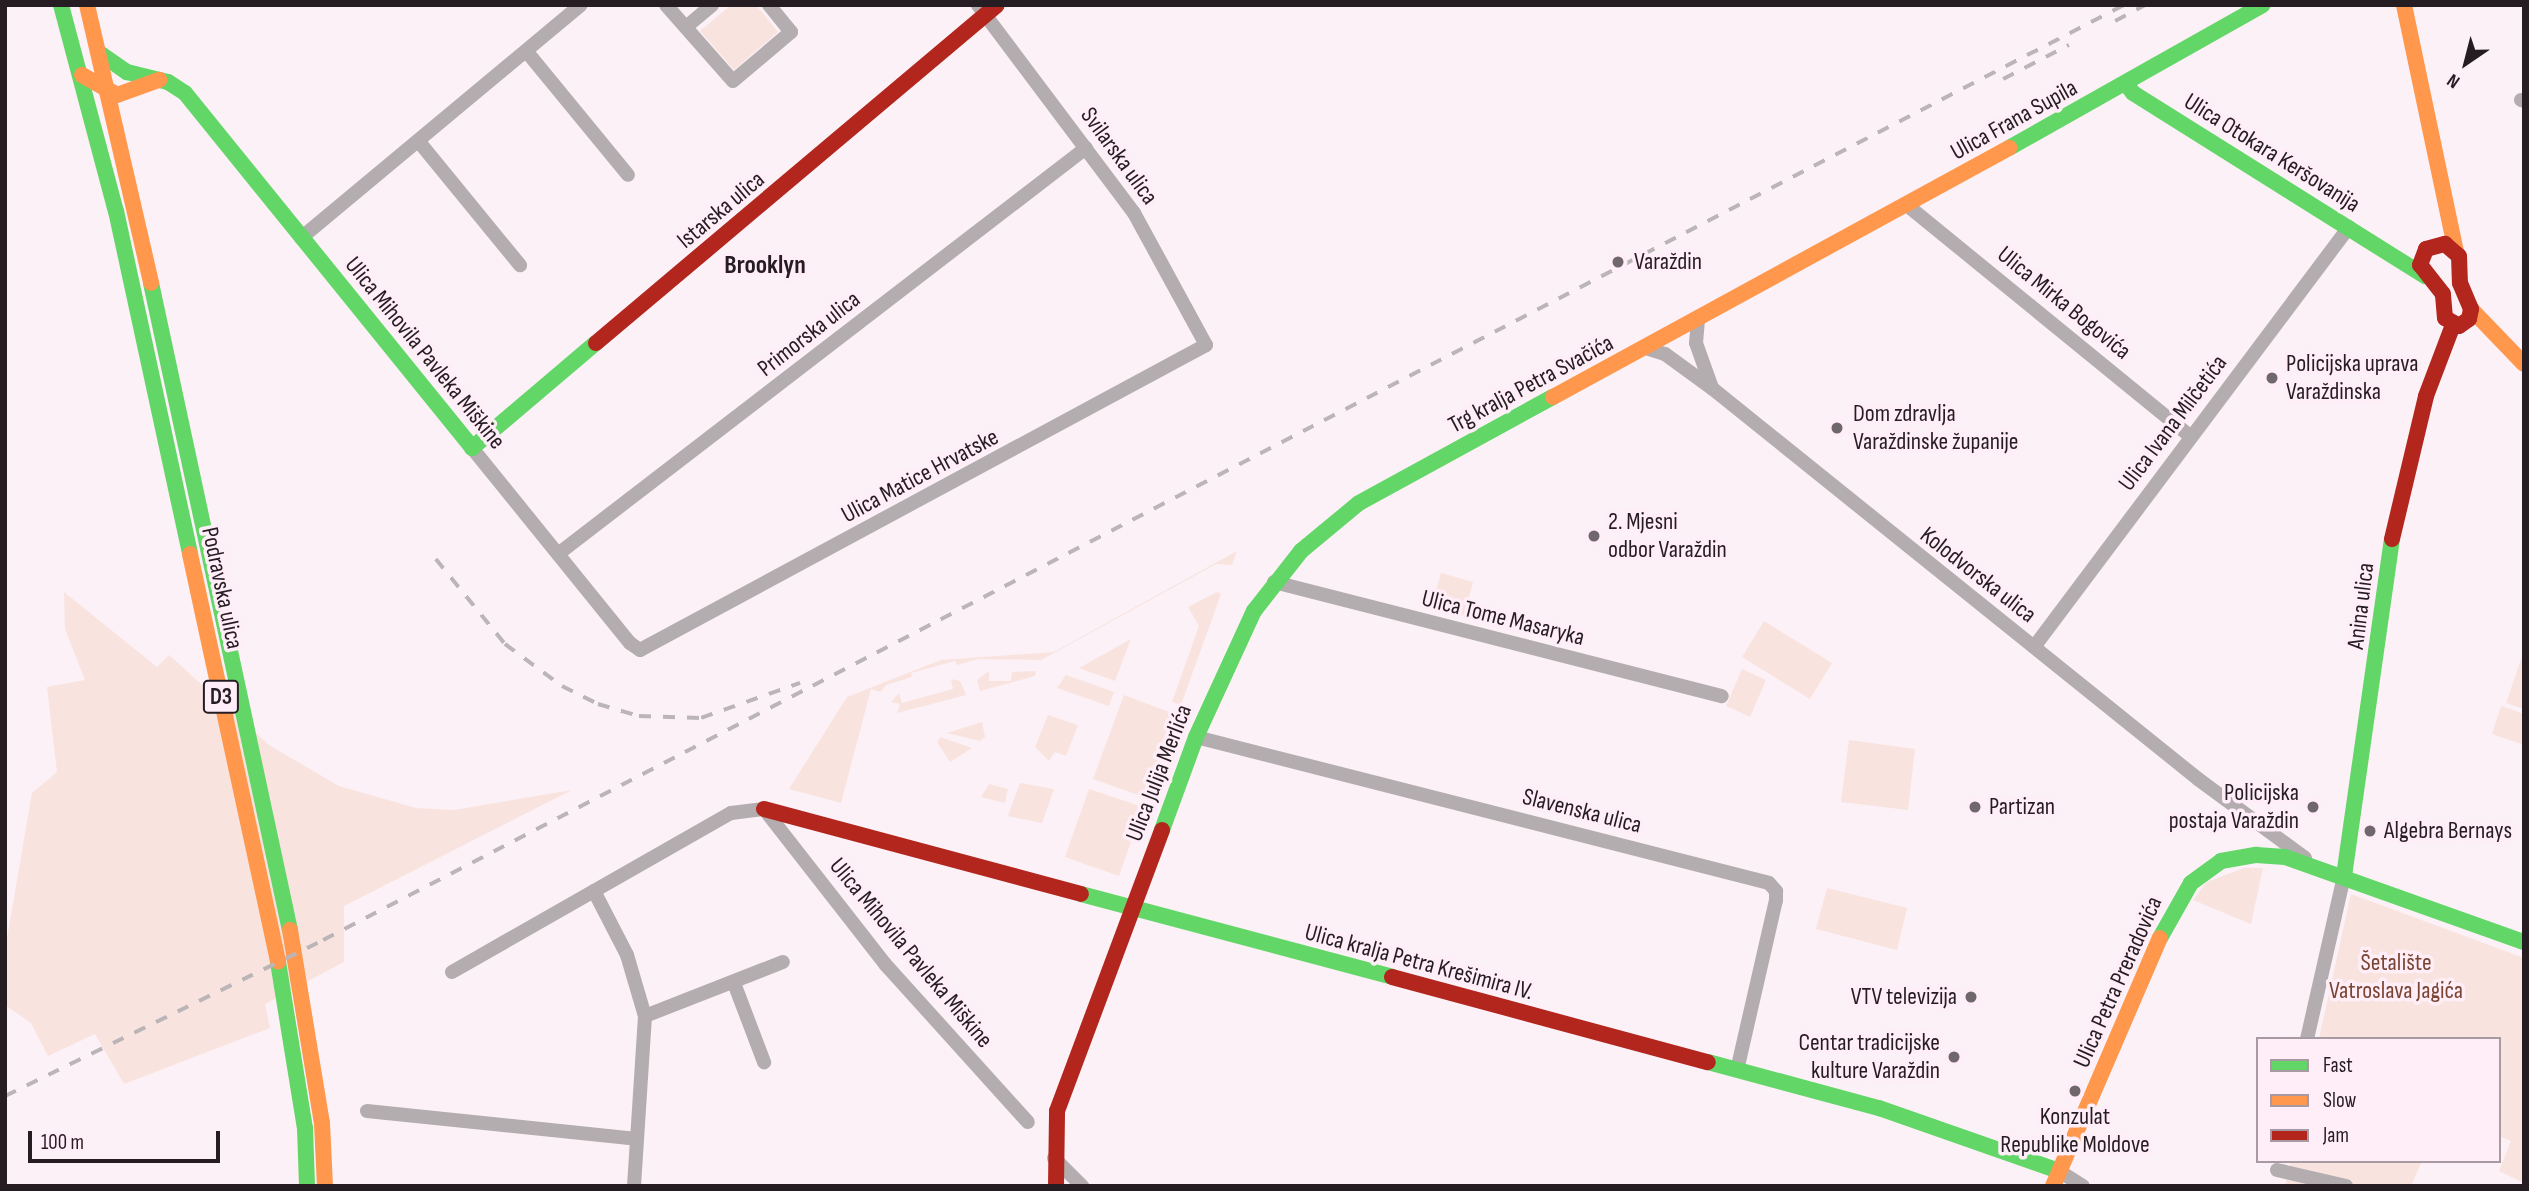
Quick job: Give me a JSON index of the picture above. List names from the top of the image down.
{
  "streets": {
    "main road": [
      "Ulica Frana Supila",
      "Ulica Otokara Keršovanija",
      "Istarska ulica",
      "Ulica Mihovila Pavleka Miškine",
      "Trg kralja Petra Svačića",
      "Podravska ulica",
      "Anina ulica",
      "D3",
      "Ulica Julija Merlića",
      "Ulica kralja Petra Krešimira IV.",
      "Ulica Petra Preradovića"
    ],
    "street": [
      "Svilarska ulica",
      "Ulica Mirka Bogovića",
      "Primorska ulica",
      "Ulica Ivana Milčetića",
      "Ulica Matice Hrvatske",
      "Kolodvorska ulica",
      "Ulica Tome Masaryka",
      "Slavenska ulica"
    ]
  },
  "crossings": [
    ["Ulica Frana Supila", "Ulica Otokara Keršovanija"],
    ["Ulica Frana Supila", "Ulica Mirka Bogovića"],
    ["Ulica Frana Supila", "Trg kralja Petra Svačića"],
    ["Ulica Otokara Keršovanija", "Ulica Ivana Milčetića"],
    ["Svilarska ulica", "Istarska ulica"],
    ["Svilarska ulica", "Primorska ulica"],
    ["Svilarska ulica", "Ulica Matice Hrvatske"],
    ["Istarska ulica", "Ulica Mihovila Pavleka Miškine"],
    ["Ulica Mirka Bogovića", "Ulica Ivana Milčetića"],
    ["Primorska ulica", "Ulica Mihovila Pavleka Miškine"],
    ["Ulica Mihovila Pavleka Miškine", "Ulica Matice Hrvatske"],
    ["Ulica Mihovila Pavleka Miškine", "Podravska ulica"],
    ["Ulica Mihovila Pavleka Miškine", "Ulica kralja Petra Krešimira IV."],
    ["Trg kralja Petra Svačića", "Kolodvorska ulica"],
    ["Trg kralja Petra Svačića", "Ulica Julija Merlića"],
    ["Ulica Ivana Milčetića", "Kolodvorska ulica"],
    ["Kolodvorska ulica", "Ulica Petra Preradovića"],
    ["Anina ulica", "Ulica Petra Preradovića"],
    ["Ulica Tome Masaryka", "Ulica Julija Merlića"],
    ["Ulica Julija Merlića", "Slavenska ulica"],
    ["Ulica Julija Merlića", "Ulica kralja Petra Krešimira IV."],
    ["Slavenska ulica", "Ulica kralja Petra Krešimira IV."],
    ["Ulica kralja Petra Krešimira IV.", "Ulica Petra Preradovića"]
  ],
  "districts": ["Brooklyn"],
  "parks": ["Šetalište Vatroslava Jagića"],
  "places": [
    "Varaždin",
    "Policijska uprava Varaždinska",
    "Dom zdravlja Varaždinske županije",
    "2. Mjesni odbor Varaždin",
    "Partizan",
    "Policijska postaja Varaždin",
    "Algebra Bernays",
    "VTV televizija",
    "Centar tradicijske kulture Varaždin",
    "Konzulat Republike Moldove"
  ],
  "legend": ["Fast", "Slow", "Jam"],
  "scale_bar": "100 m",
  "north": "bottom left"
}
